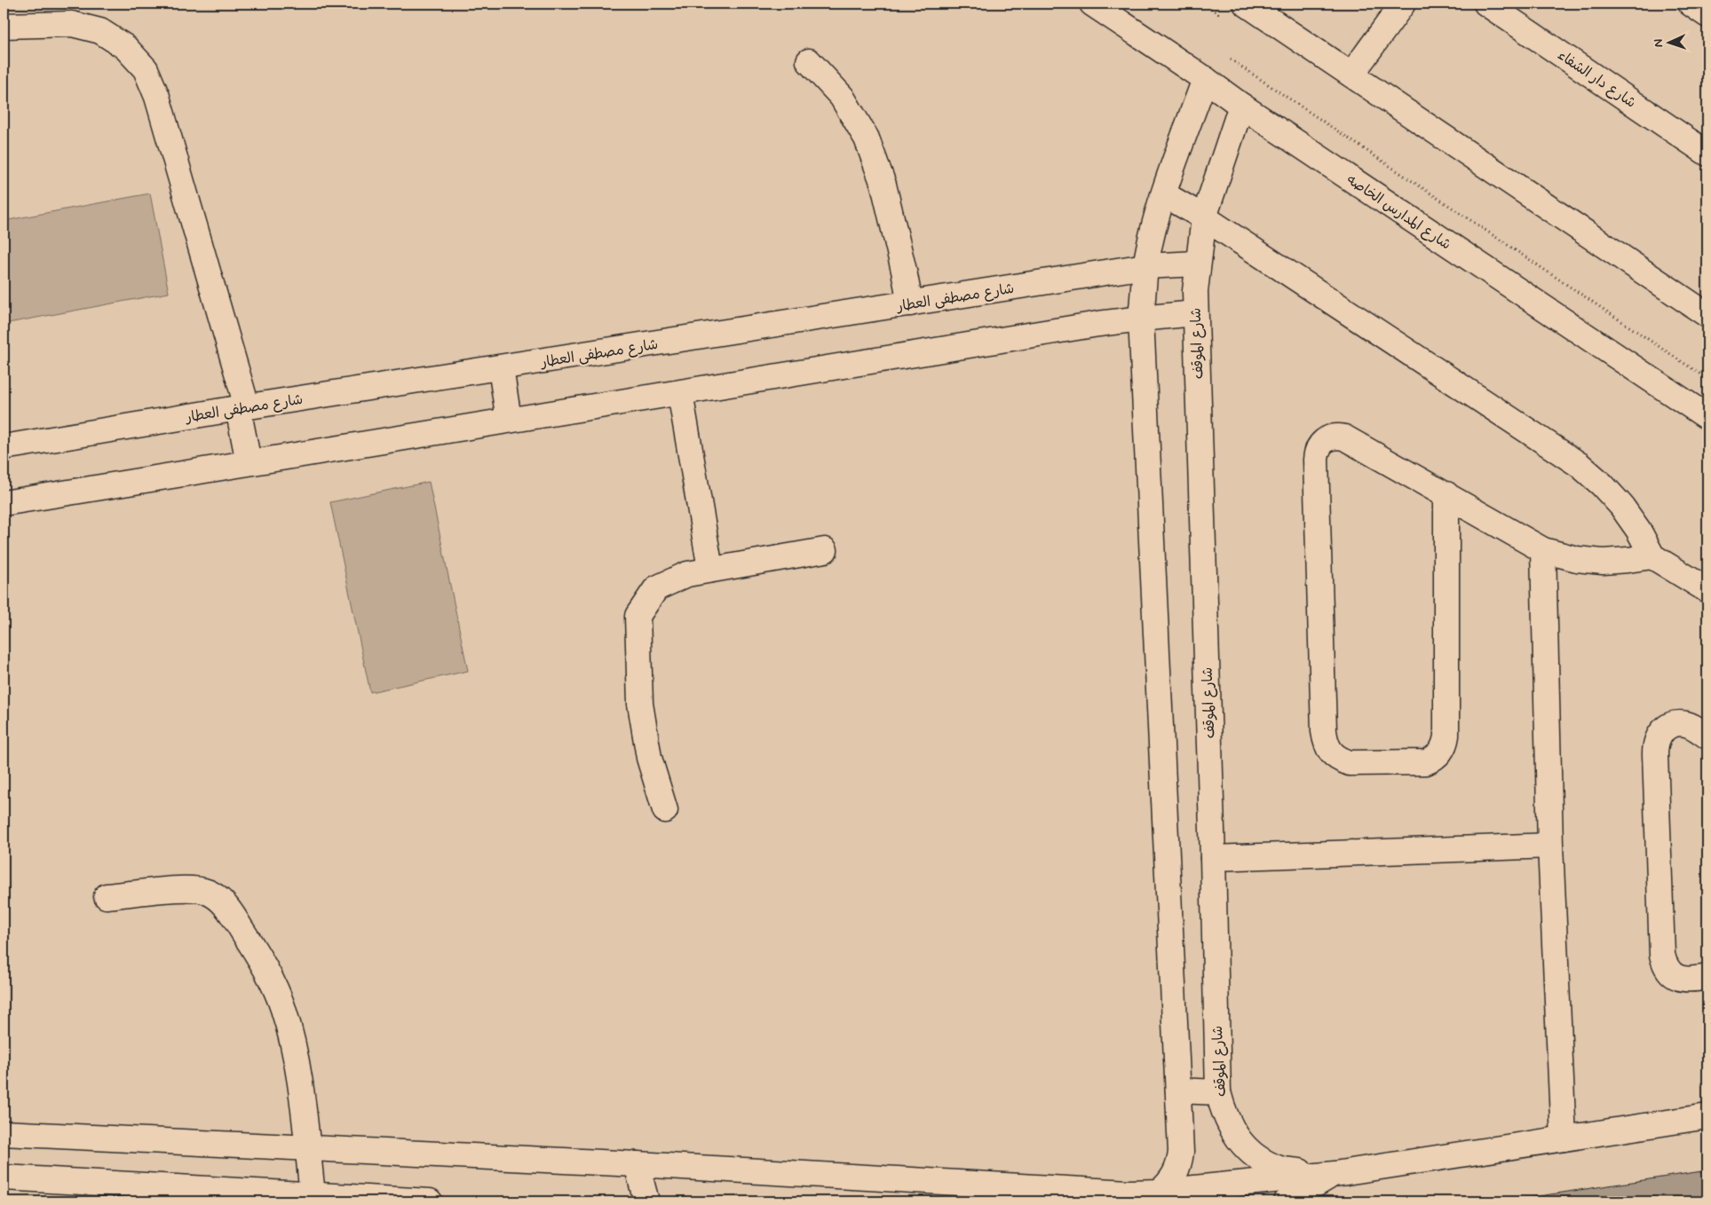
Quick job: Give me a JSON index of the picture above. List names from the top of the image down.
{
  "streets": {
    "street": [
      "شارع دار الشفاء",
      "شارع المدارس الخاصه",
      "شارع مصطفى العطار",
      "شارع الموقف"
    ]
  },
  "crossings": [
    ["شارع المدارس الخاصه", "شارع الموقف"],
    ["شارع مصطفى العطار", "شارع الموقف"]
  ],
  "north": "left"
}
